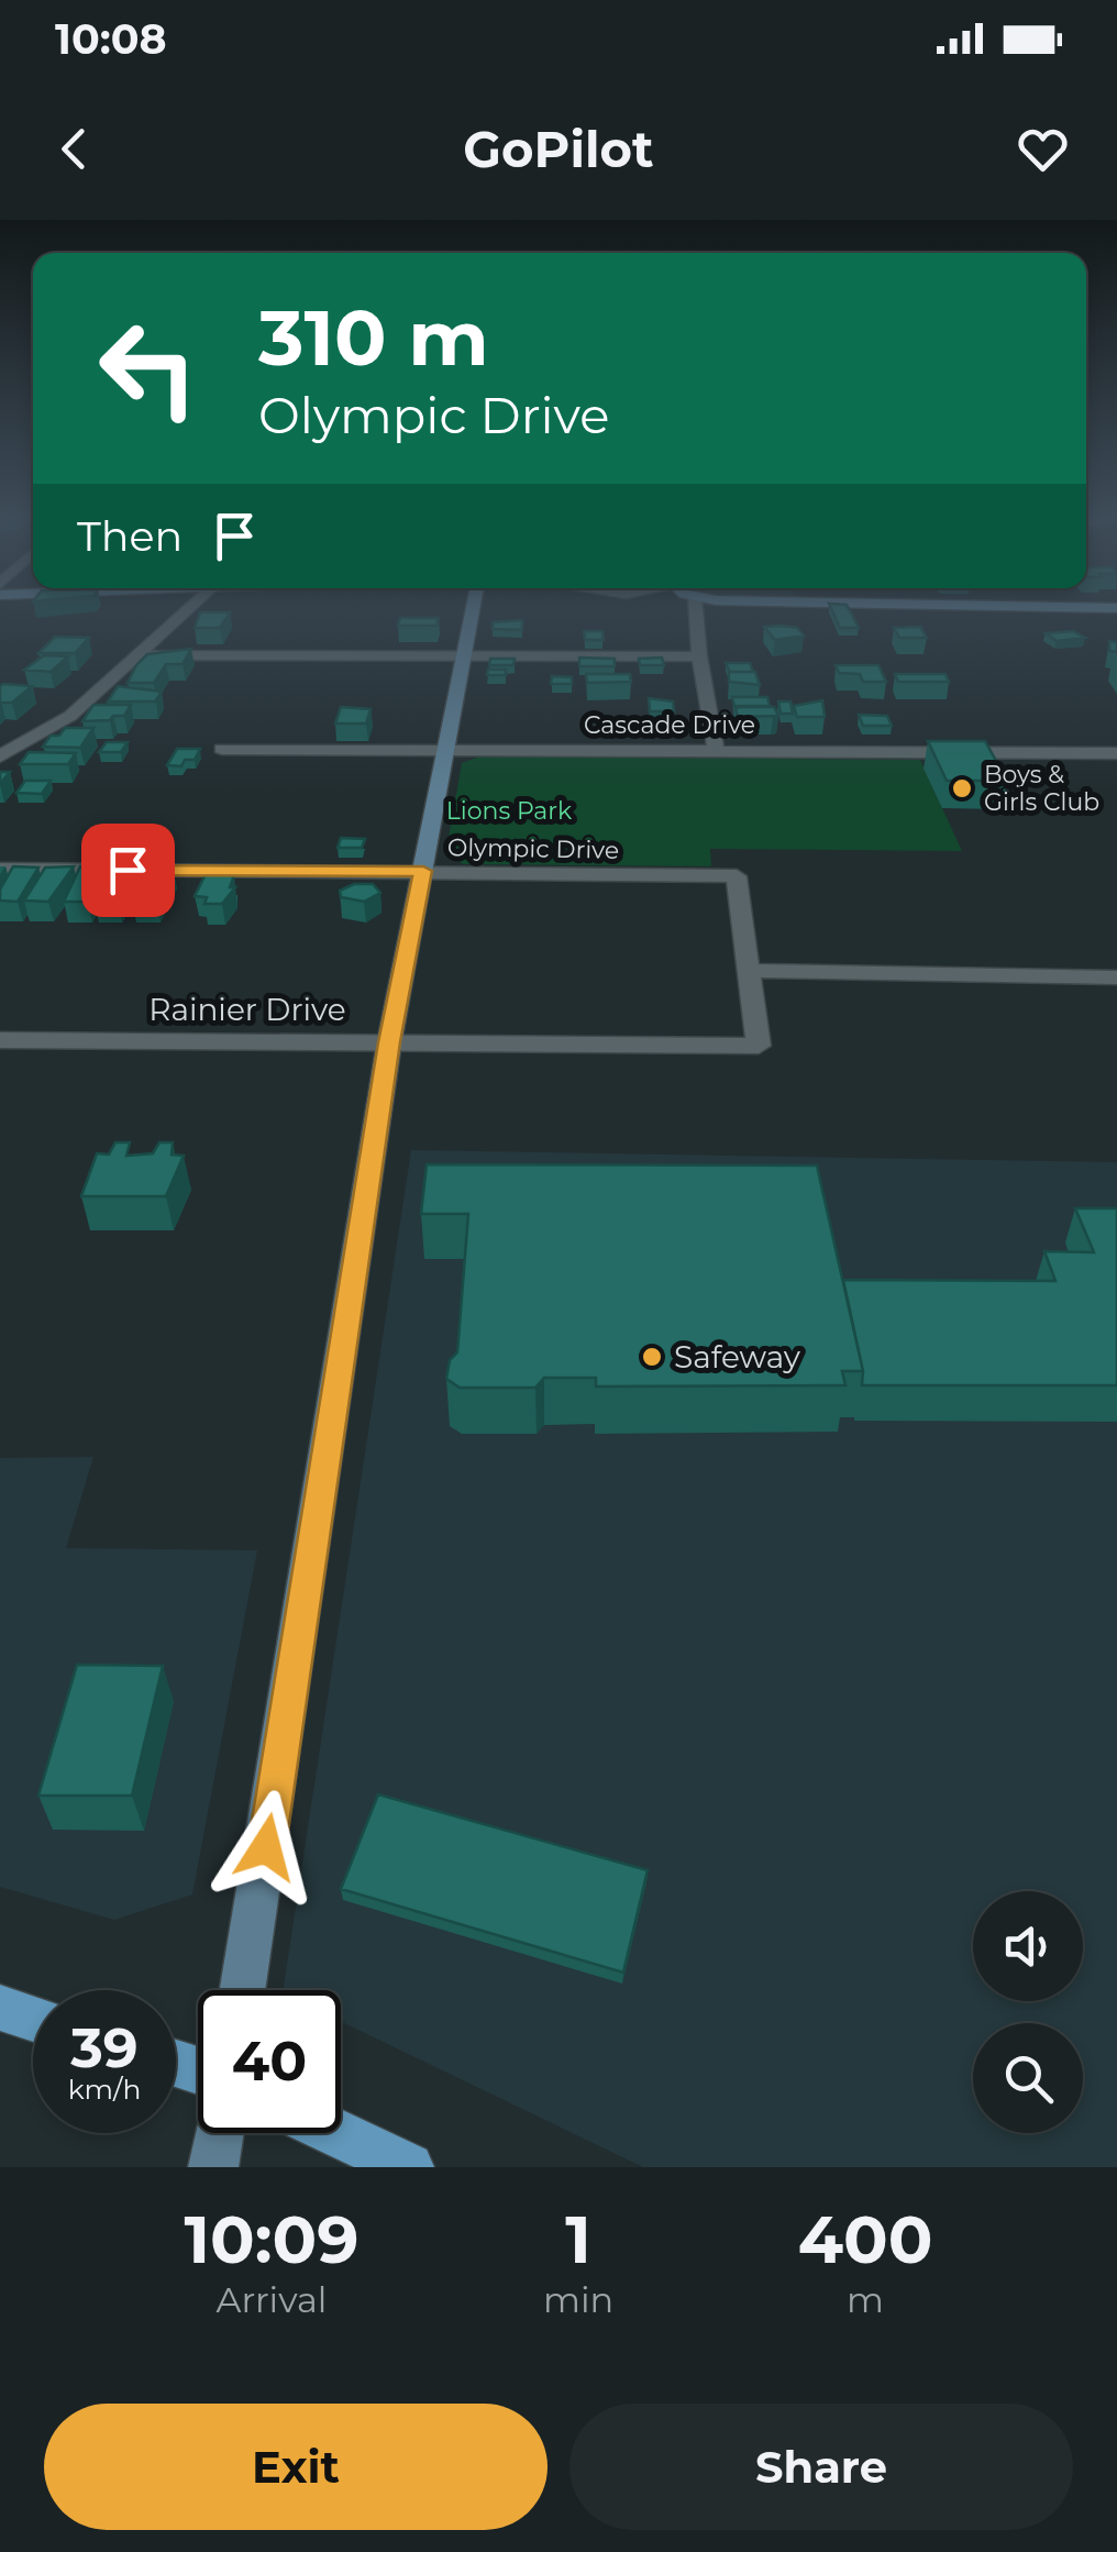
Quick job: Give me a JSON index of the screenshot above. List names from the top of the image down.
{
  "streets": {
    "street": ["Cascade Drive", "Olympic Drive", "Rainier Drive"]
  },
  "crossings": [
    ["Olympic Drive", "Rainier Drive"]
  ],
  "parks": ["Lions Park"],
  "places": ["Boys & Girls Club", "Safeway"],
  "page": {
    "status": "10:08",
    "header": "GoPilot",
    "turn": ["310 m", "Olympic Drive"],
    "then": "Then",
    "speed": "39 km/h",
    "limit": "40",
    "eta": [
      "10:09",
      "Arrival",
      "1",
      "min",
      "400",
      "m"
    ],
    "buttons": ["Exit", "Share"]
  }
}
